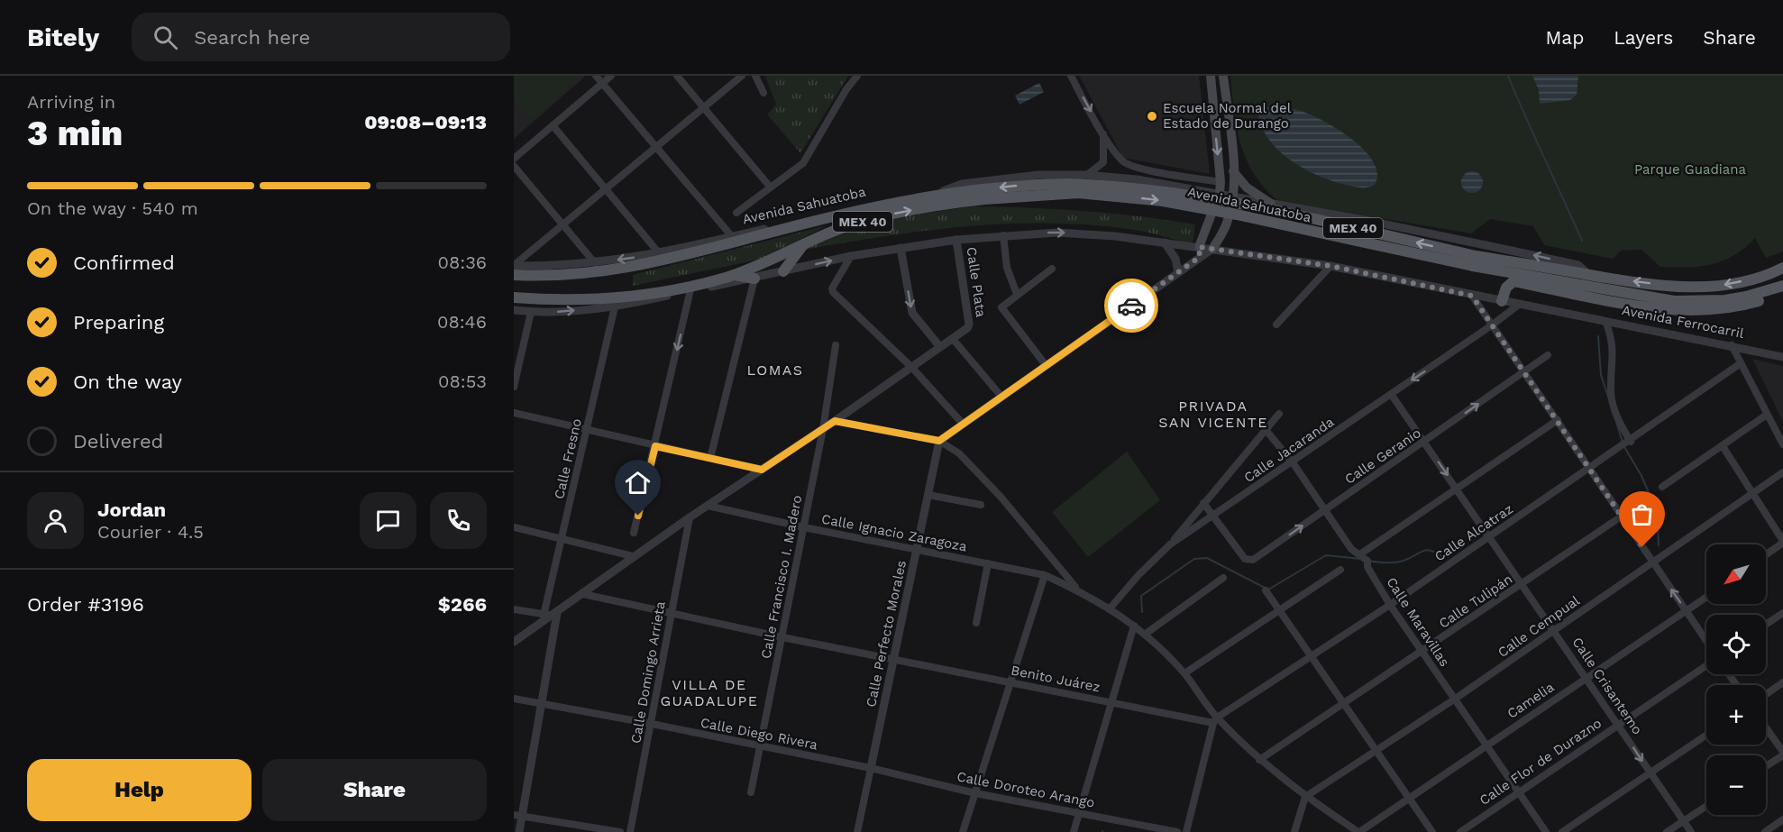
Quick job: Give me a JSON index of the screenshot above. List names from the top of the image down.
{
  "streets": {
    "main road": ["Avenida Sahuatoba", "MEX 40"],
    "street": [
      "Calle Plata",
      "Avenida Ferrocarril",
      "Calle Jacaranda",
      "Calle Geranio",
      "Calle Fresno",
      "Calle Ignacio Zaragoza",
      "Calle Alcatraz",
      "Calle Francisco I. Madero",
      "Calle Tulipán",
      "Calle Maravillas",
      "Calle Cempual",
      "Calle Perfecto Morales",
      "Calle Domingo Arrieta",
      "Benito Juárez",
      "Calle Crisantemo",
      "Camelia",
      "Calle Diego Rivera",
      "Calle Flor de Durazno",
      "Calle Doroteo Arango"
    ]
  },
  "crossings": [
    ["Avenida Sahuatoba", "MEX 40"],
    ["Avenida Sahuatoba", "Calle Plata"],
    ["Avenida Sahuatoba", "Calle Fresno"],
    ["Avenida Ferrocarril", "Calle Jacaranda"],
    ["Calle Jacaranda", "Calle Geranio"],
    ["Calle Jacaranda", "Calle Ignacio Zaragoza"],
    ["Calle Jacaranda", "Calle Maravillas"],
    ["Calle Jacaranda", "Calle Crisantemo"],
    ["Calle Geranio", "Calle Maravillas"],
    ["Calle Geranio", "Calle Crisantemo"],
    ["Calle Ignacio Zaragoza", "Calle Francisco I. Madero"],
    ["Calle Ignacio Zaragoza", "Calle Perfecto Morales"],
    ["Calle Alcatraz", "Calle Maravillas"],
    ["Calle Alcatraz", "Benito Juárez"],
    ["Calle Alcatraz", "Calle Crisantemo"],
    ["Calle Francisco I. Madero", "Benito Juárez"],
    ["Calle Francisco I. Madero", "Calle Diego Rivera"],
    ["Calle Tulipán", "Calle Maravillas"],
    ["Calle Tulipán", "Calle Crisantemo"],
    ["Calle Maravillas", "Calle Cempual"],
    ["Calle Maravillas", "Camelia"],
    ["Calle Maravillas", "Calle Flor de Durazno"],
    ["Calle Cempual", "Calle Crisantemo"],
    ["Calle Perfecto Morales", "Benito Juárez"],
    ["Calle Perfecto Morales", "Calle Diego Rivera"],
    ["Calle Perfecto Morales", "Calle Doroteo Arango"],
    ["Calle Domingo Arrieta", "Benito Juárez"],
    ["Calle Domingo Arrieta", "Calle Diego Rivera"],
    ["Calle Crisantemo", "Camelia"],
    ["Calle Crisantemo", "Calle Flor de Durazno"],
    ["Calle Diego Rivera", "Calle Doroteo Arango"]
  ],
  "districts": ["LOMAS", "PRIVADA SAN VICENTE", "VILLA DE GUADALUPE"],
  "parks": ["Parque Guadiana"],
  "places": ["Escuela Normal del Estado de Durango"],
  "north": "bottom left",
  "page": {
    "header": "Bitely",
    "search": "Search here",
    "nav": ["Map", "Layers", "Share"],
    "heading": ["3 min", "Arriving in", "09:08–09:13"],
    "panel": [
      "Jordan",
      "Courier · 4.5",
      "Order #3196",
      "$266"
    ],
    "bar": "On the way · 540 m",
    "list": [
      ["Confirmed", "08:36"],
      ["Preparing", "08:46"],
      ["On the way", "08:53"],
      "Delivered"
    ],
    "map_buttons": ["+", "−"],
    "buttons": ["Help", "Share"]
  }
}
